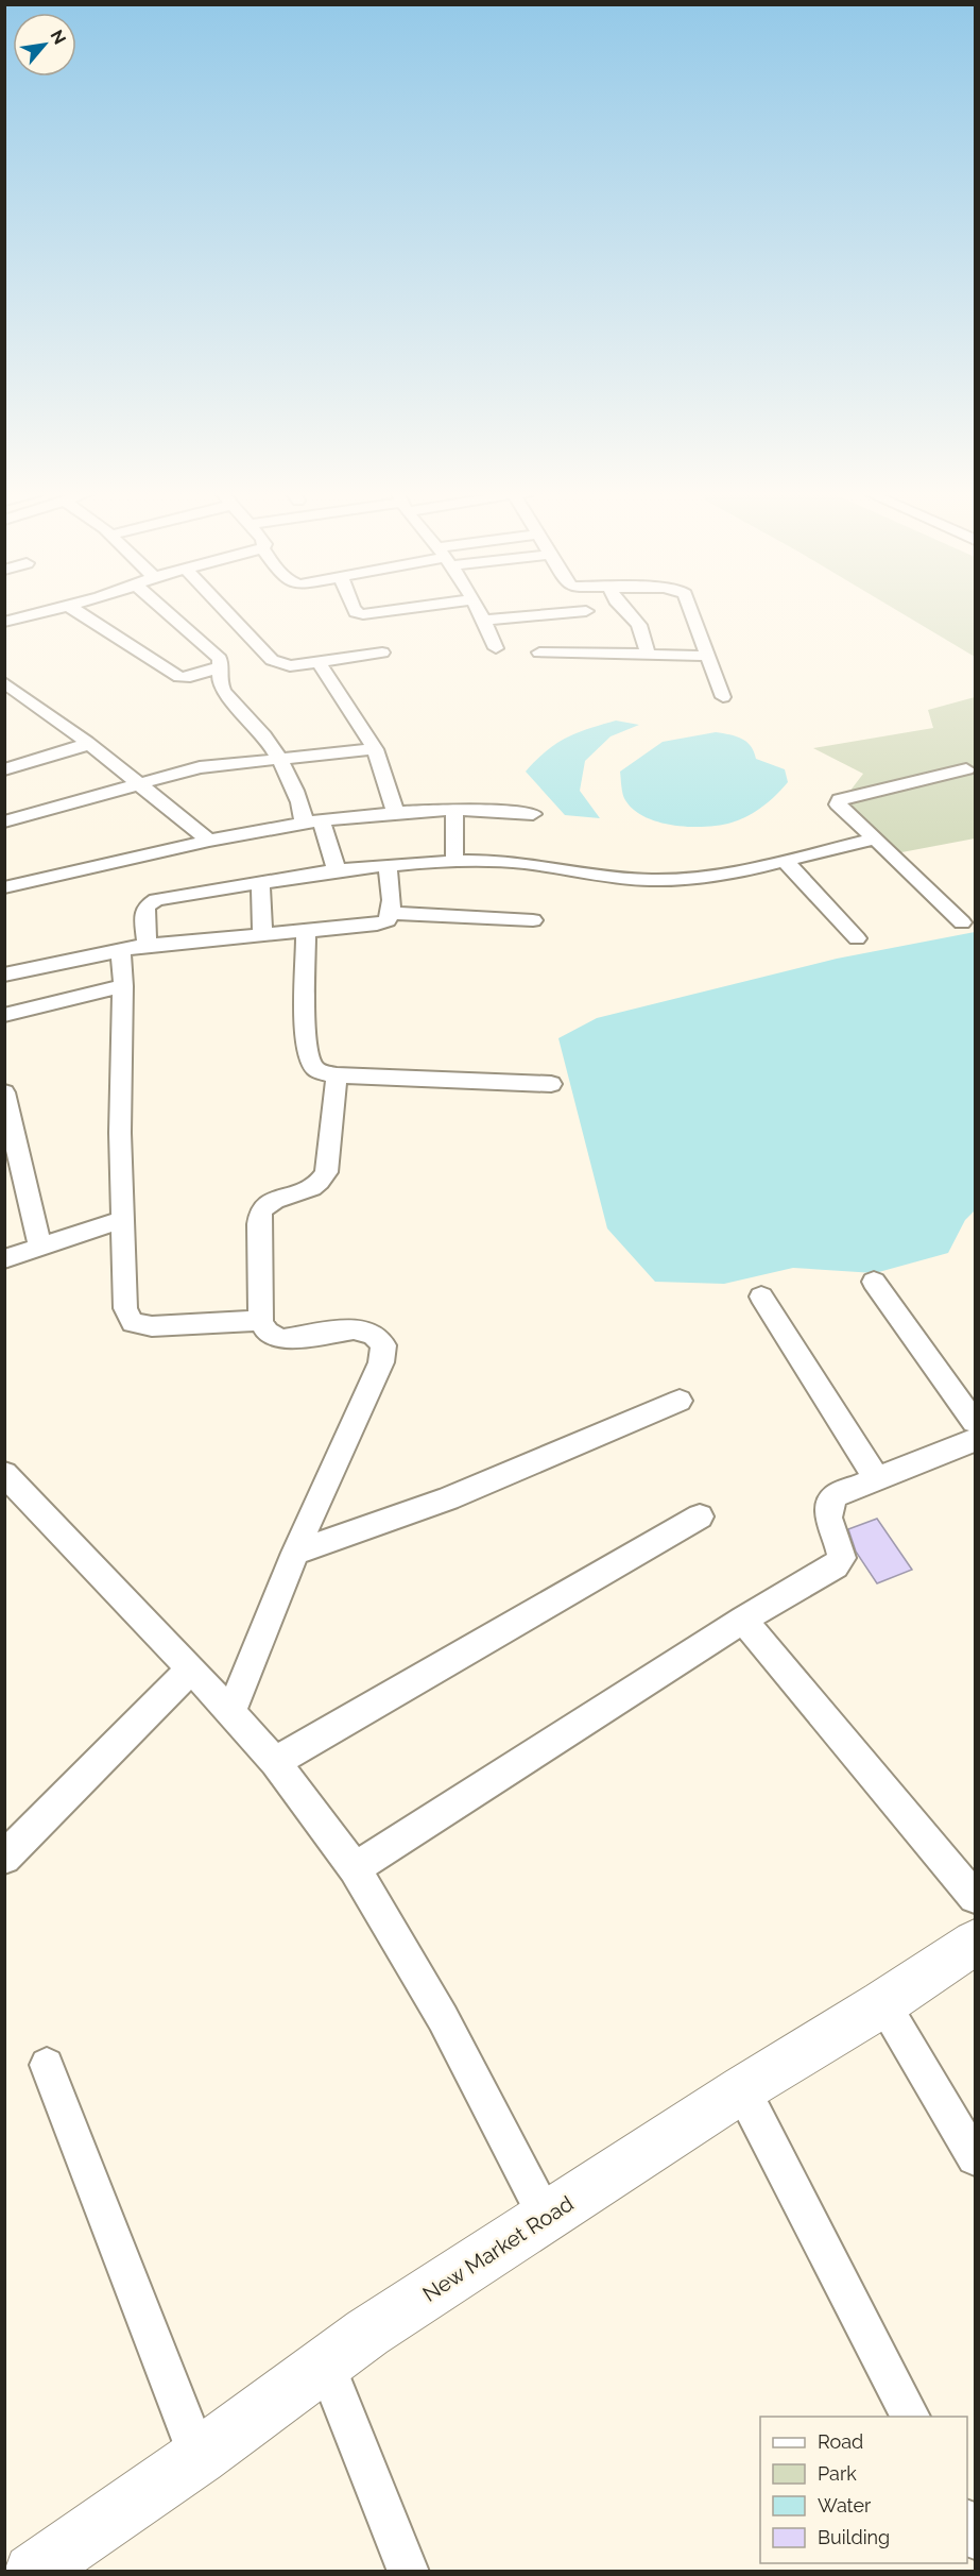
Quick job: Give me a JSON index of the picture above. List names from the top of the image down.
{
  "streets": {
    "street": ["New Market Road"]
  },
  "legend": [
    "Road",
    "Park",
    "Water",
    "Building"
  ],
  "north": "top right"
}
